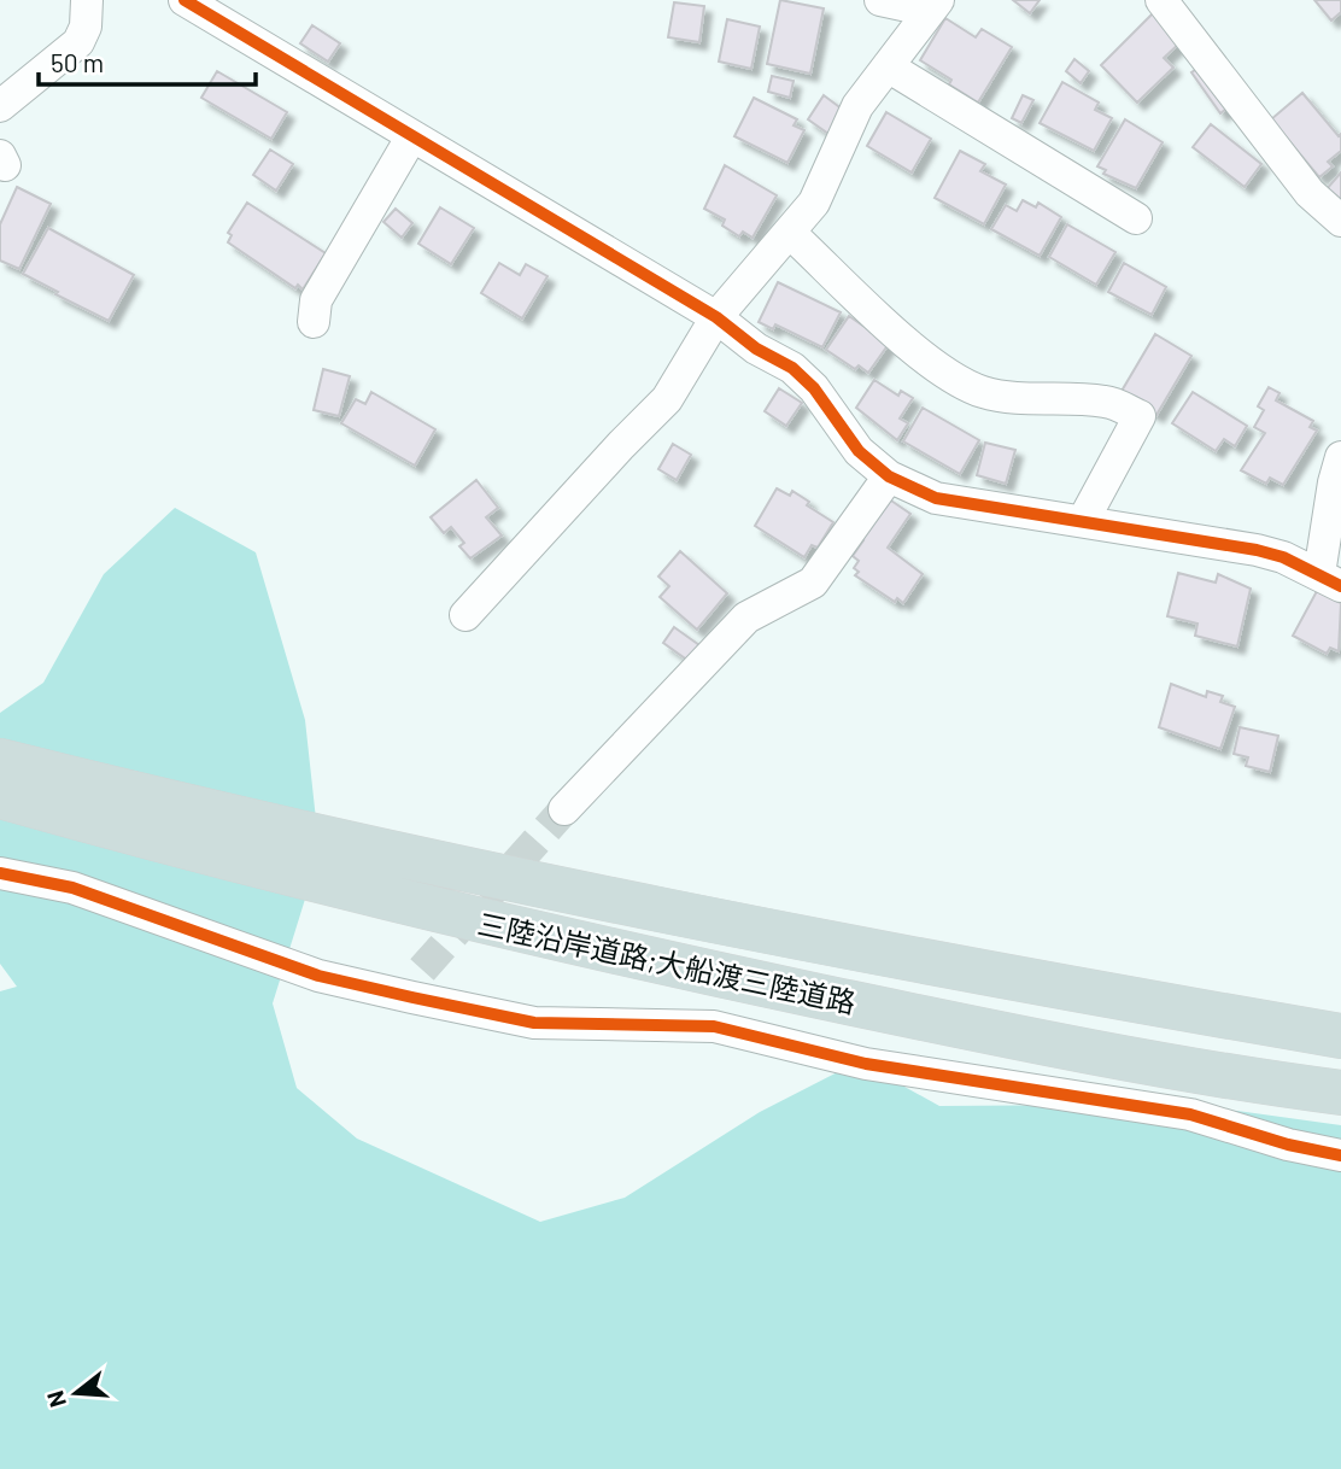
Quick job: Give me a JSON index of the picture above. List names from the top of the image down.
{
  "streets": {
    "highway": ["三陸沿岸道路;大船渡三陸道路"]
  },
  "scale_bar": "50 m",
  "north": "left"
}
